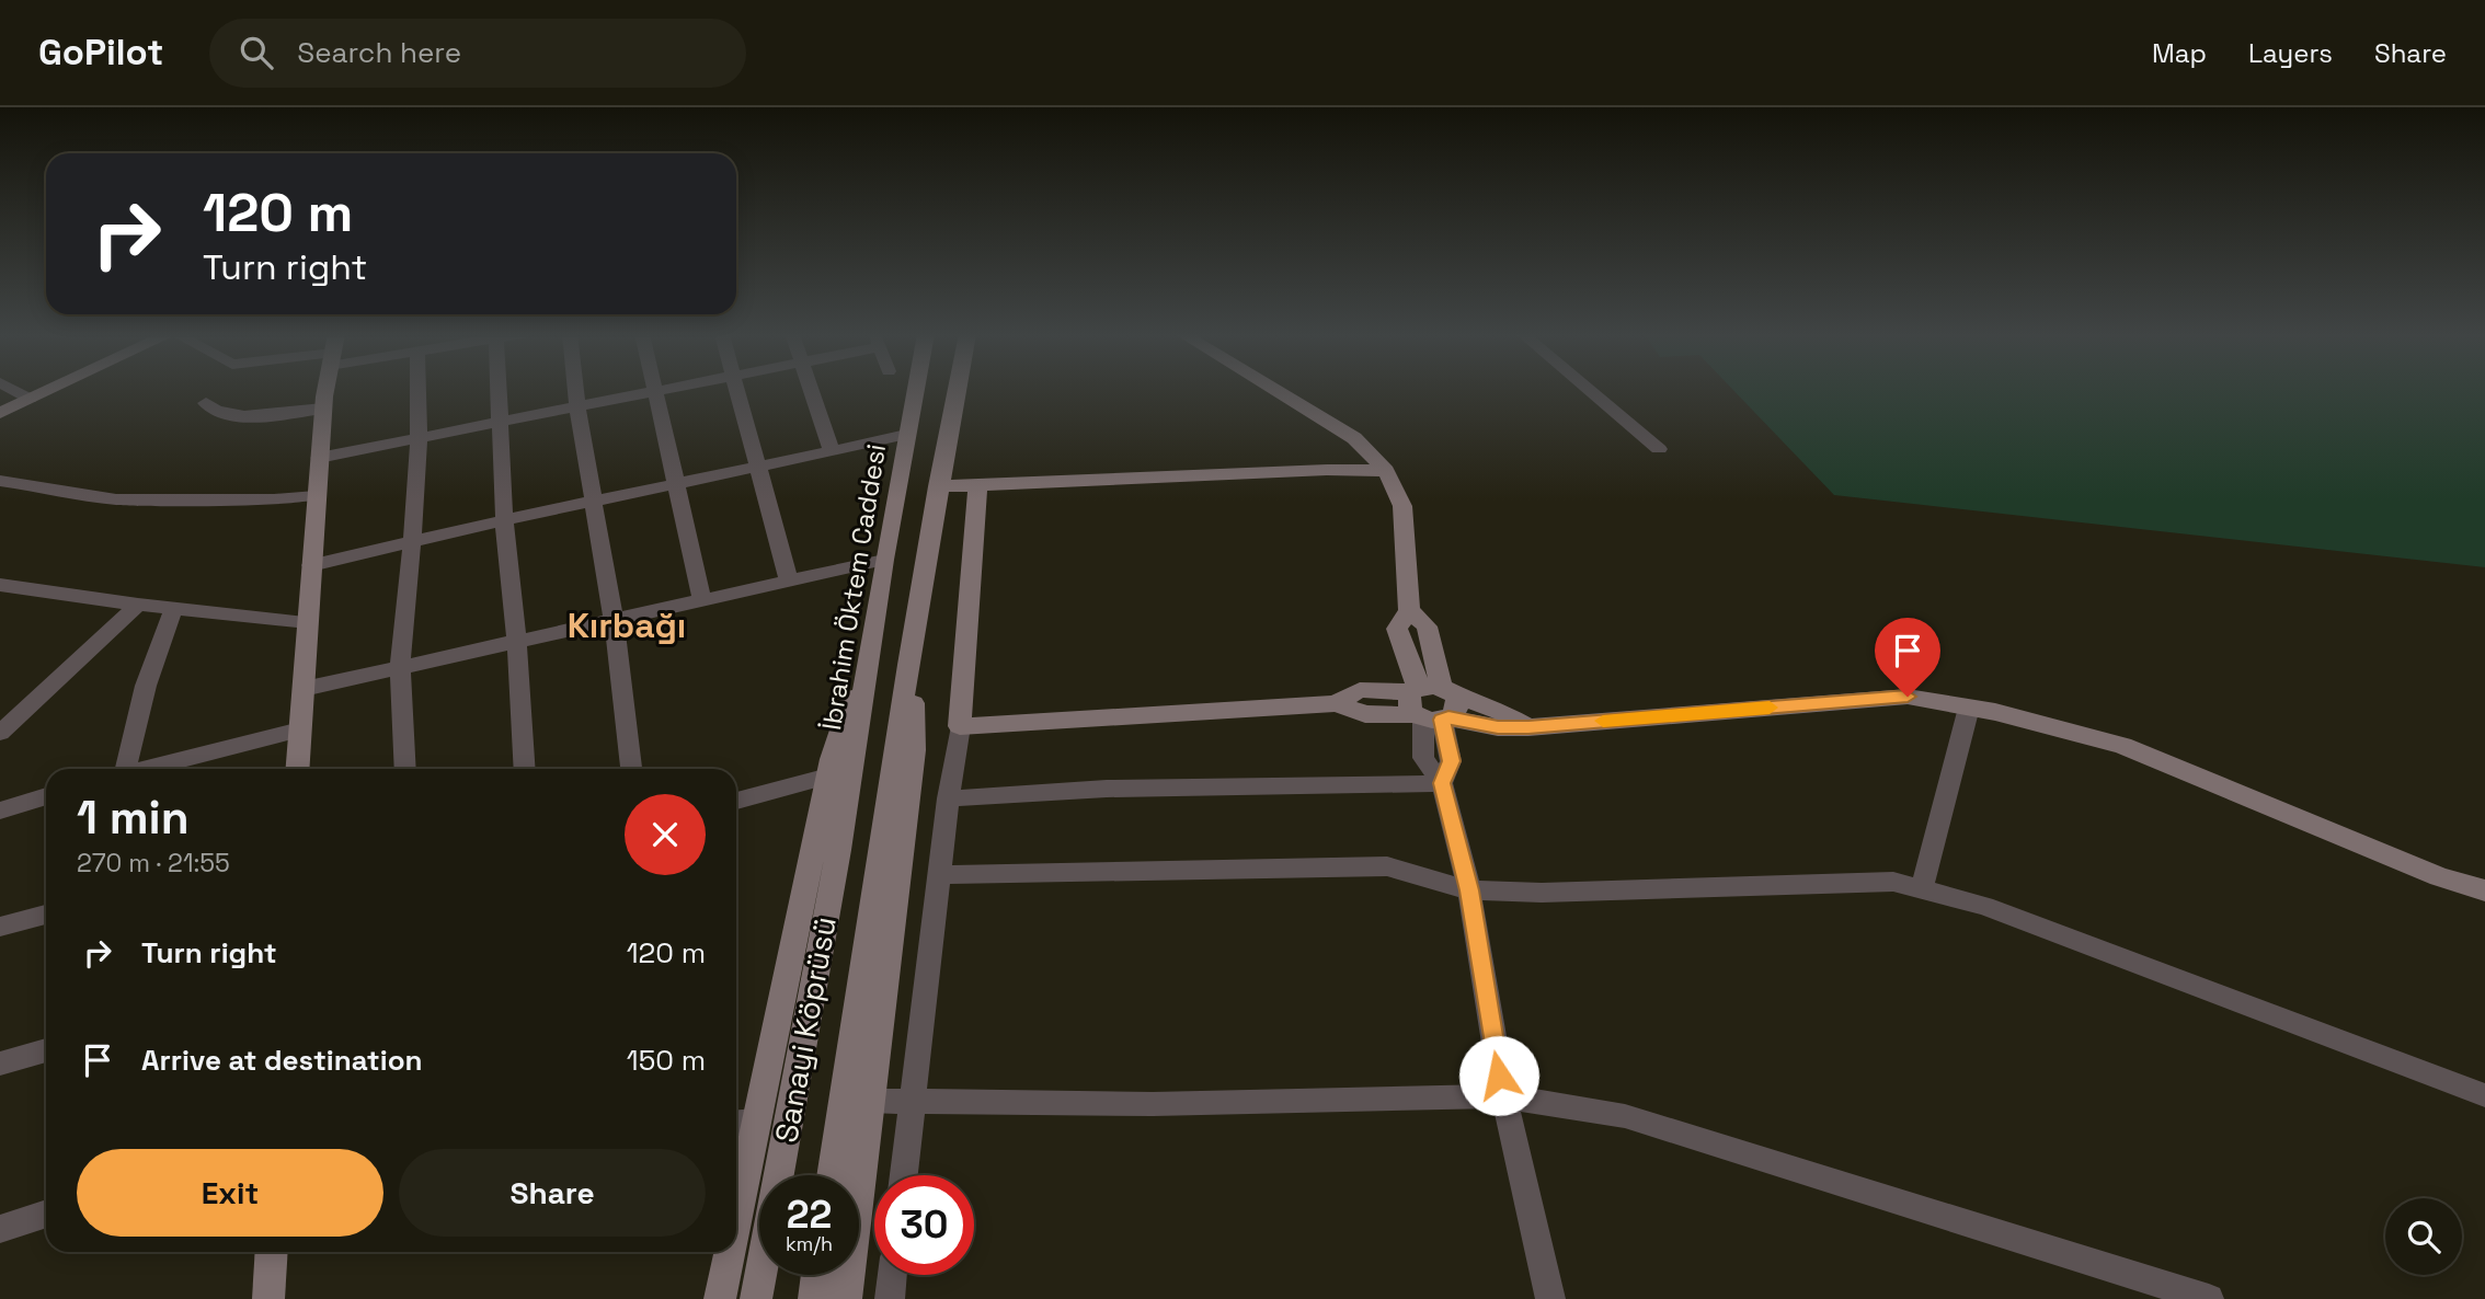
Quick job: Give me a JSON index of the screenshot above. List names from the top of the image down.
{
  "streets": {
    "street": ["İbrahim Öktem Caddesi", "Sanayi Köprüsü"]
  },
  "crossings": [
    ["İbrahim Öktem Caddesi", "Sanayi Köprüsü"]
  ],
  "districts": ["Kırbağı"],
  "page": {
    "header": "GoPilot",
    "search": "Search here",
    "nav": ["Map", "Layers", "Share"],
    "turn": ["120 m", "Turn right"],
    "heading": ["1 min", "270 m · 21:55"],
    "list": [
      {
        "name": "Turn right",
        "value": "120 m"
      },
      {
        "name": "Arrive at destination",
        "value": "150 m"
      }
    ],
    "buttons": ["Exit", "Share"],
    "speed": "22 km/h",
    "limit": "30"
  }
}
